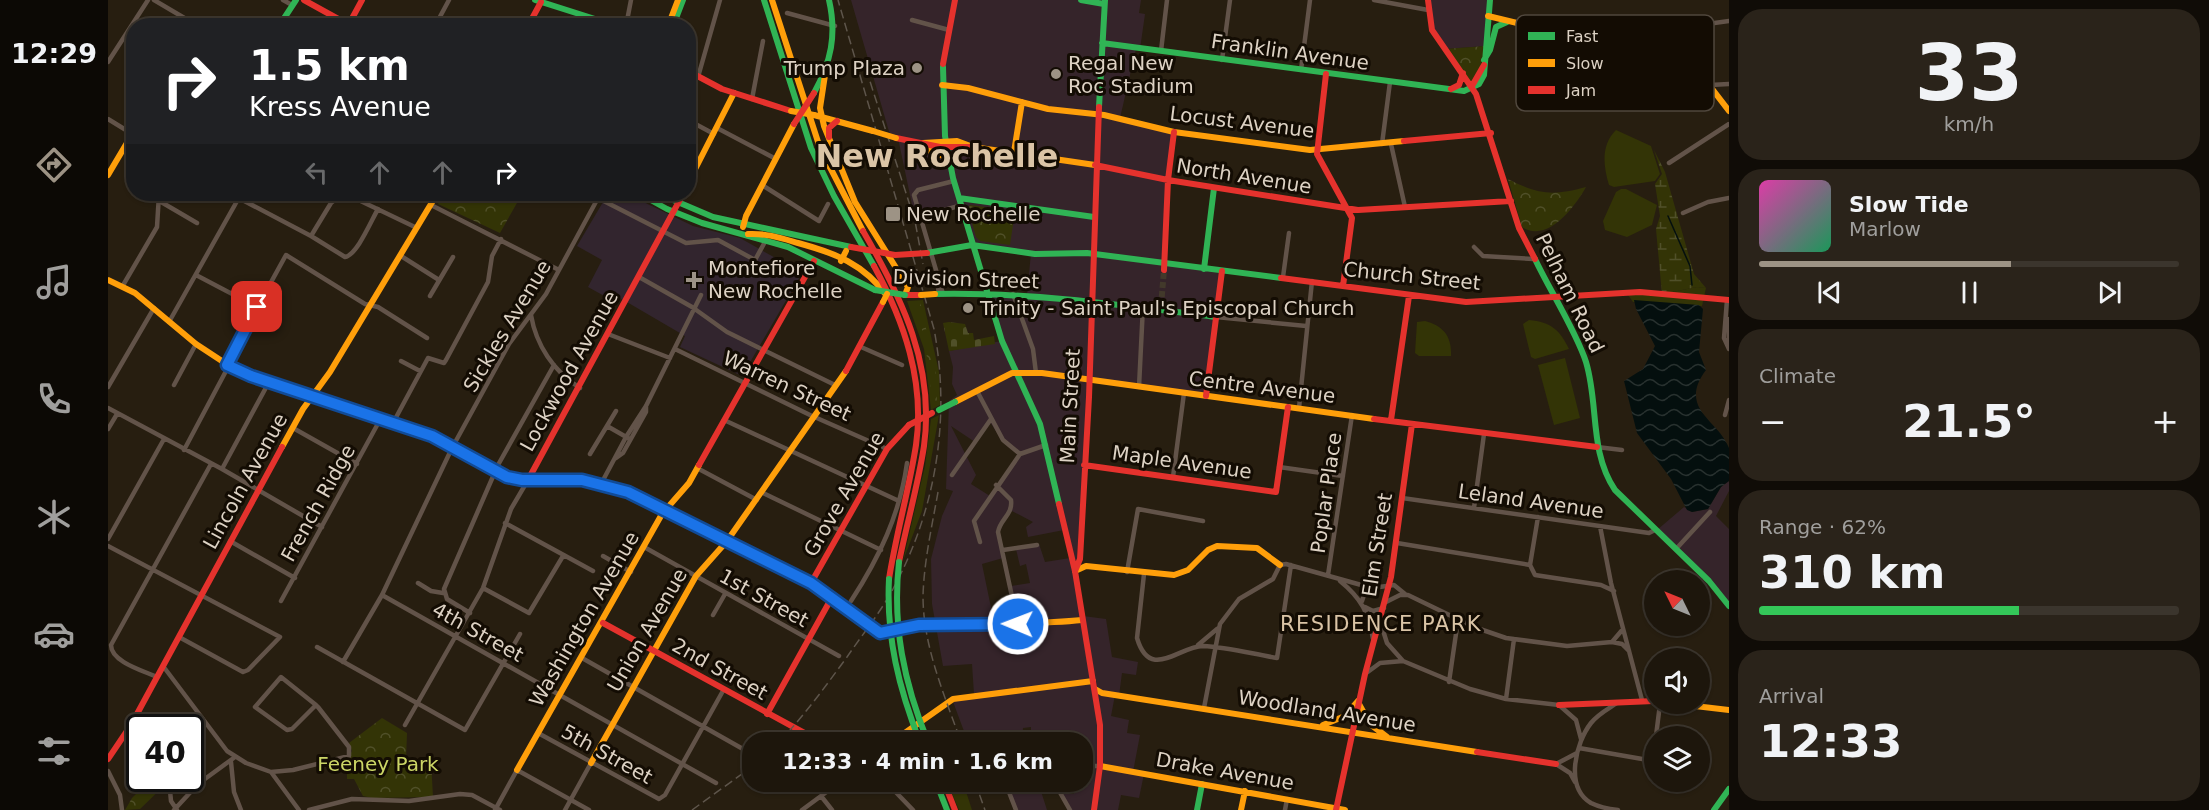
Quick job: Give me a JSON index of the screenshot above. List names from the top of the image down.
{
  "streets": {
    "main road": [
      "Franklin Avenue",
      "Locust Avenue",
      "North Avenue",
      "Church Street",
      "Division Street",
      "Pelham Road",
      "Lockwood Avenue",
      "Centre Avenue",
      "Main Street",
      "Maple Avenue",
      "Lincoln Avenue",
      "Grove Avenue",
      "Elm Street",
      "Washington Avenue",
      "Union Avenue",
      "2nd Street",
      "Woodland Avenue",
      "Drake Avenue"
    ],
    "street": [
      "Sickles Avenue",
      "Warren Street",
      "Poplar Place",
      "Leland Avenue",
      "French Ridge",
      "1st Street",
      "4th Street",
      "5th Street"
    ]
  },
  "crossings": [
    ["Franklin Avenue", "Pelham Road"],
    ["Franklin Avenue", "Main Street"],
    ["Locust Avenue", "Pelham Road"],
    ["Locust Avenue", "Main Street"],
    ["North Avenue", "Pelham Road"],
    ["North Avenue", "Main Street"],
    ["Church Street", "Pelham Road"],
    ["Church Street", "Lockwood Avenue"],
    ["Church Street", "Main Street"],
    ["Division Street", "Main Street"],
    ["Division Street", "Washington Avenue"],
    ["Division Street", "Union Avenue"],
    ["Pelham Road", "Centre Avenue"],
    ["Pelham Road", "Leland Avenue"],
    ["Sickles Avenue", "4th Street"],
    ["Lockwood Avenue", "4th Street"],
    ["Warren Street", "Grove Avenue"],
    ["Warren Street", "Washington Avenue"],
    ["Warren Street", "Union Avenue"],
    ["Centre Avenue", "Main Street"],
    ["Centre Avenue", "Poplar Place"],
    ["Centre Avenue", "Grove Avenue"],
    ["Centre Avenue", "Elm Street"],
    ["Main Street", "Maple Avenue"],
    ["Main Street", "Woodland Avenue"],
    ["Main Street", "Drake Avenue"],
    ["Leland Avenue", "Elm Street"],
    ["Elm Street", "Woodland Avenue"],
    ["Elm Street", "Drake Avenue"],
    ["1st Street", "Washington Avenue"],
    ["1st Street", "Union Avenue"],
    ["Washington Avenue", "4th Street"],
    ["Washington Avenue", "2nd Street"],
    ["Washington Avenue", "5th Street"],
    ["Union Avenue", "4th Street"],
    ["Union Avenue", "2nd Street"],
    ["Union Avenue", "5th Street"],
    ["4th Street", "5th Street"]
  ],
  "districts": ["New Rochelle", "RESIDENCE PARK"],
  "parks": ["Feeney Park"],
  "places": {
    "other": ["Trump Plaza", "Regal New Roc Stadium", "Trinity - Saint Paul's Episcopal Church"],
    "transit": ["New Rochelle"],
    "health": ["Montefiore New Rochelle"]
  },
  "legend": ["Fast", "Slow", "Jam"],
  "north": "top left",
  "page": {
    "tabs": "12:29",
    "tile": [
      ["33", "km/h"],
      "Climate",
      ["Range · 62%", "310 km"],
      ["Arrival", "12:33"]
    ],
    "turn": ["1.5 km", "Kress Avenue"],
    "song": ["Slow Tide", "Marlow"],
    "heat": ["−", "21.5°", "+"],
    "limit": "40",
    "trip": "12:33 · 4 min · 1.6 km"
  }
}
